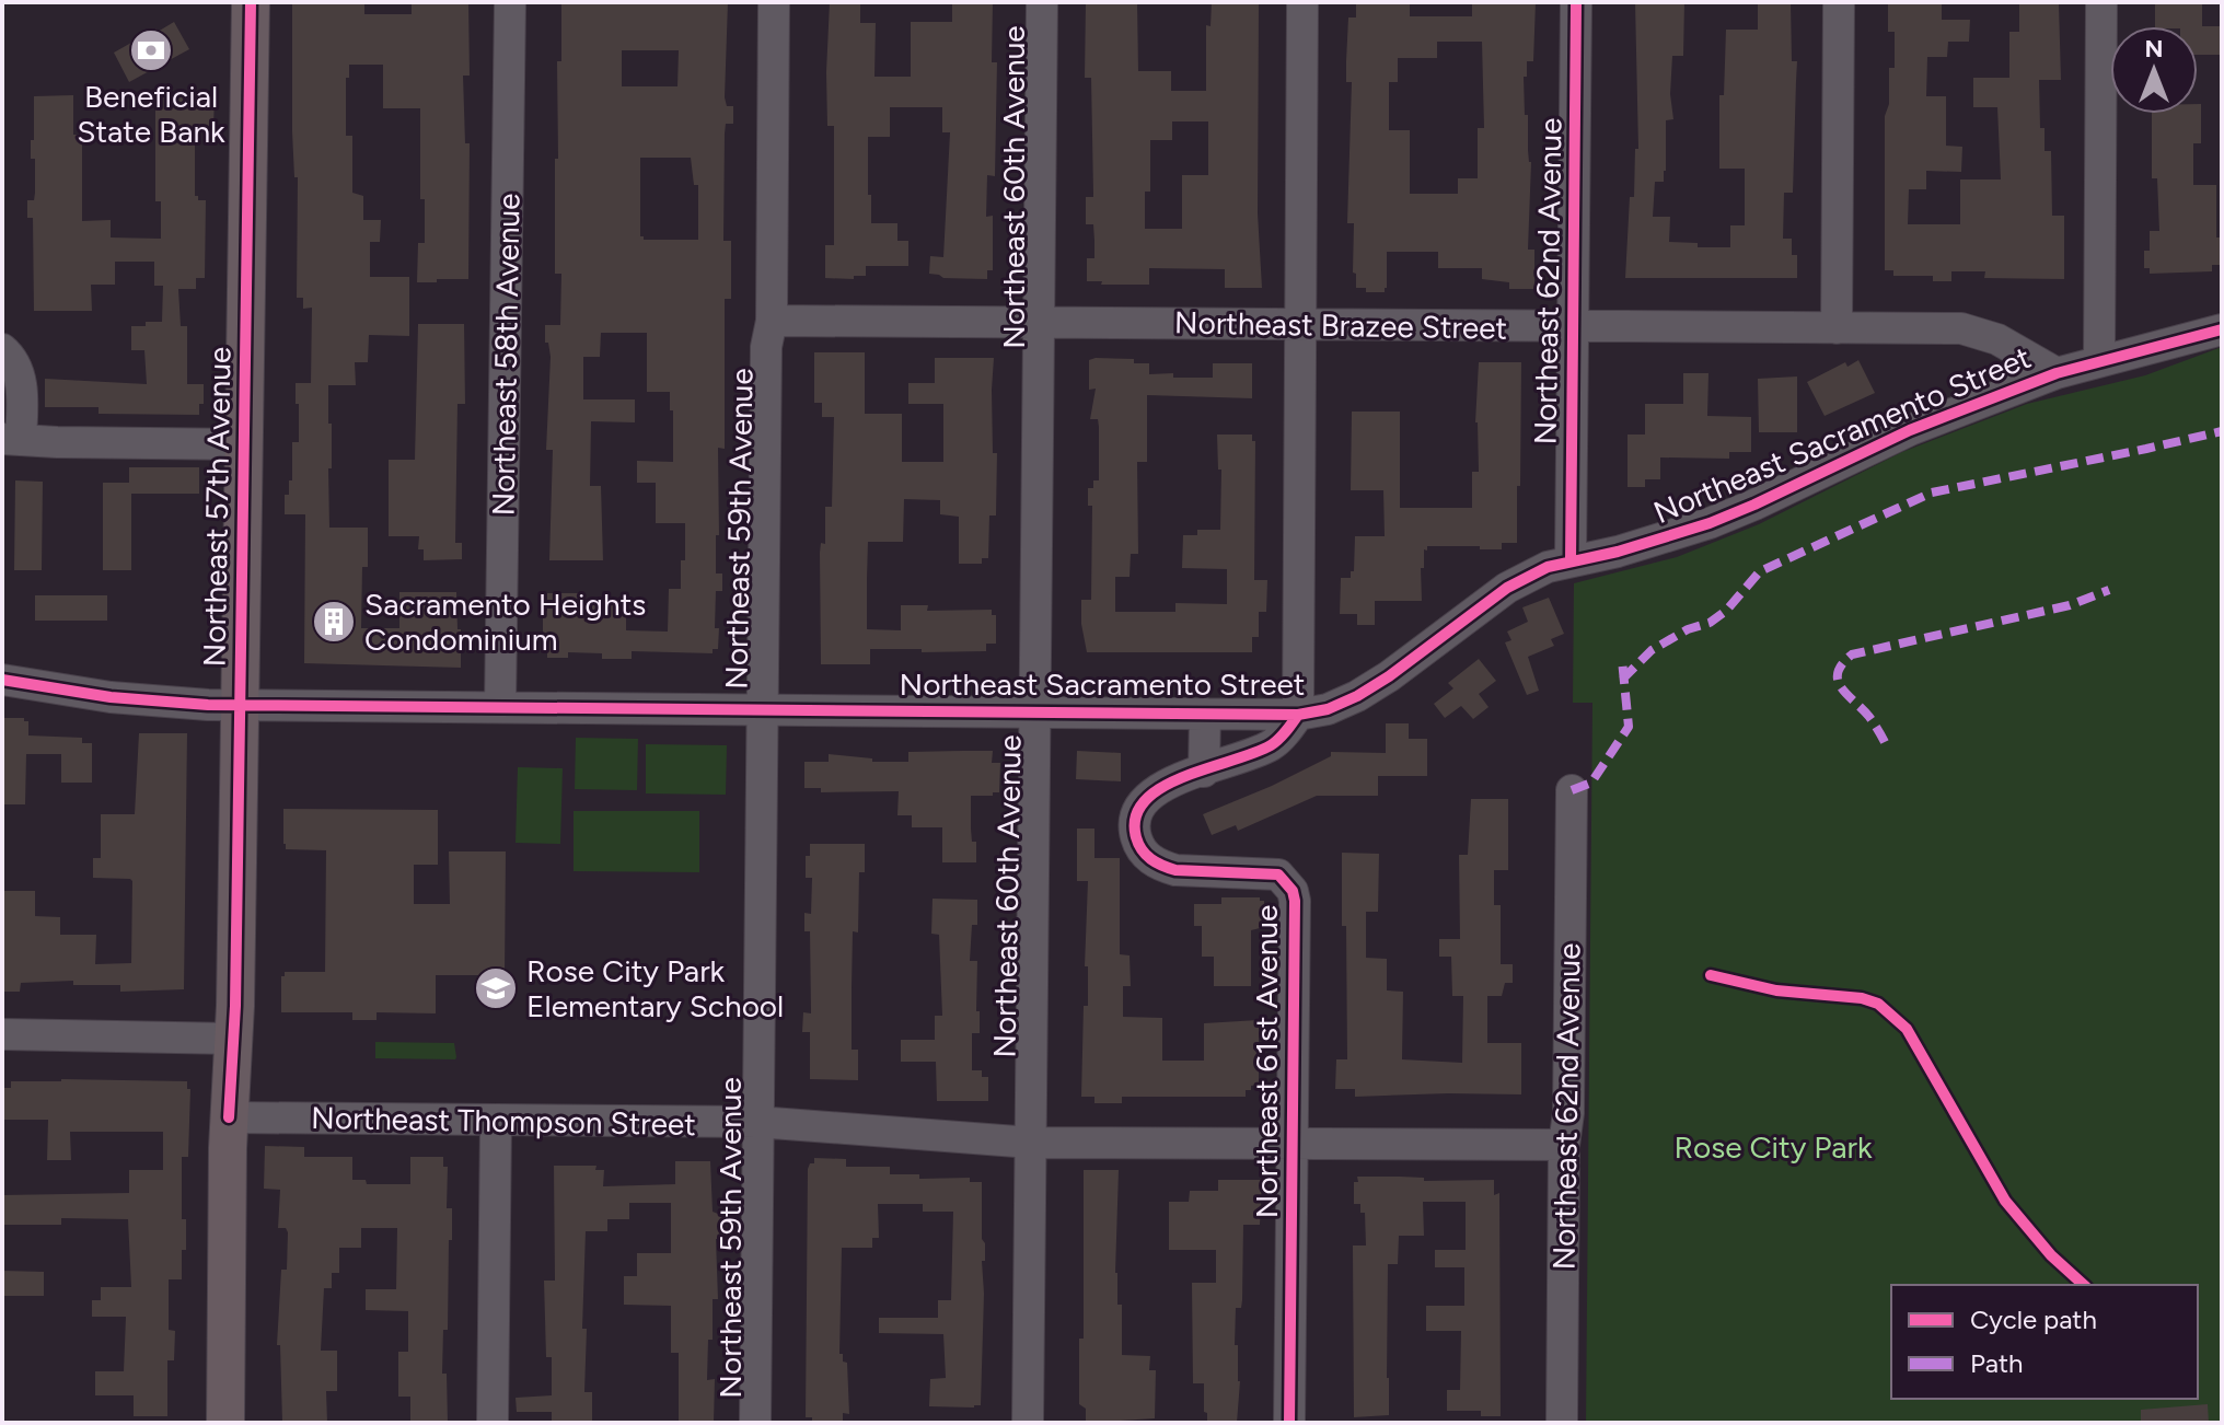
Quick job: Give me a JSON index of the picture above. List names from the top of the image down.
{
  "streets": {
    "main road": ["Northeast 57th Avenue"],
    "street": [
      "Northeast 60th Avenue",
      "Northeast 62nd Avenue",
      "Northeast Brazee Street",
      "Northeast 58th Avenue",
      "Northeast Sacramento Street",
      "Northeast 59th Avenue",
      "Northeast 61st Avenue",
      "Northeast Thompson Street"
    ]
  },
  "crossings": [
    ["Northeast 60th Avenue", "Northeast Brazee Street"],
    ["Northeast 60th Avenue", "Northeast Sacramento Street"],
    ["Northeast 60th Avenue", "Northeast Thompson Street"],
    ["Northeast 62nd Avenue", "Northeast Brazee Street"],
    ["Northeast 62nd Avenue", "Northeast Sacramento Street"],
    ["Northeast 62nd Avenue", "Northeast Thompson Street"],
    ["Northeast Brazee Street", "Northeast Sacramento Street"],
    ["Northeast Brazee Street", "Northeast 59th Avenue"],
    ["Northeast 58th Avenue", "Northeast Sacramento Street"],
    ["Northeast Sacramento Street", "Northeast 57th Avenue"],
    ["Northeast Sacramento Street", "Northeast 59th Avenue"],
    ["Northeast Sacramento Street", "Northeast 61st Avenue"],
    ["Northeast 57th Avenue", "Northeast Thompson Street"],
    ["Northeast 59th Avenue", "Northeast Thompson Street"],
    ["Northeast 61st Avenue", "Northeast Thompson Street"]
  ],
  "parks": ["Rose City Park"],
  "places": {
    "bank": ["Beneficial State Bank"],
    "building": ["Sacramento Heights Condominium"],
    "school or university": ["Rose City Park Elementary School"]
  },
  "legend": ["Cycle path", "Path"],
  "north": "top"
}
